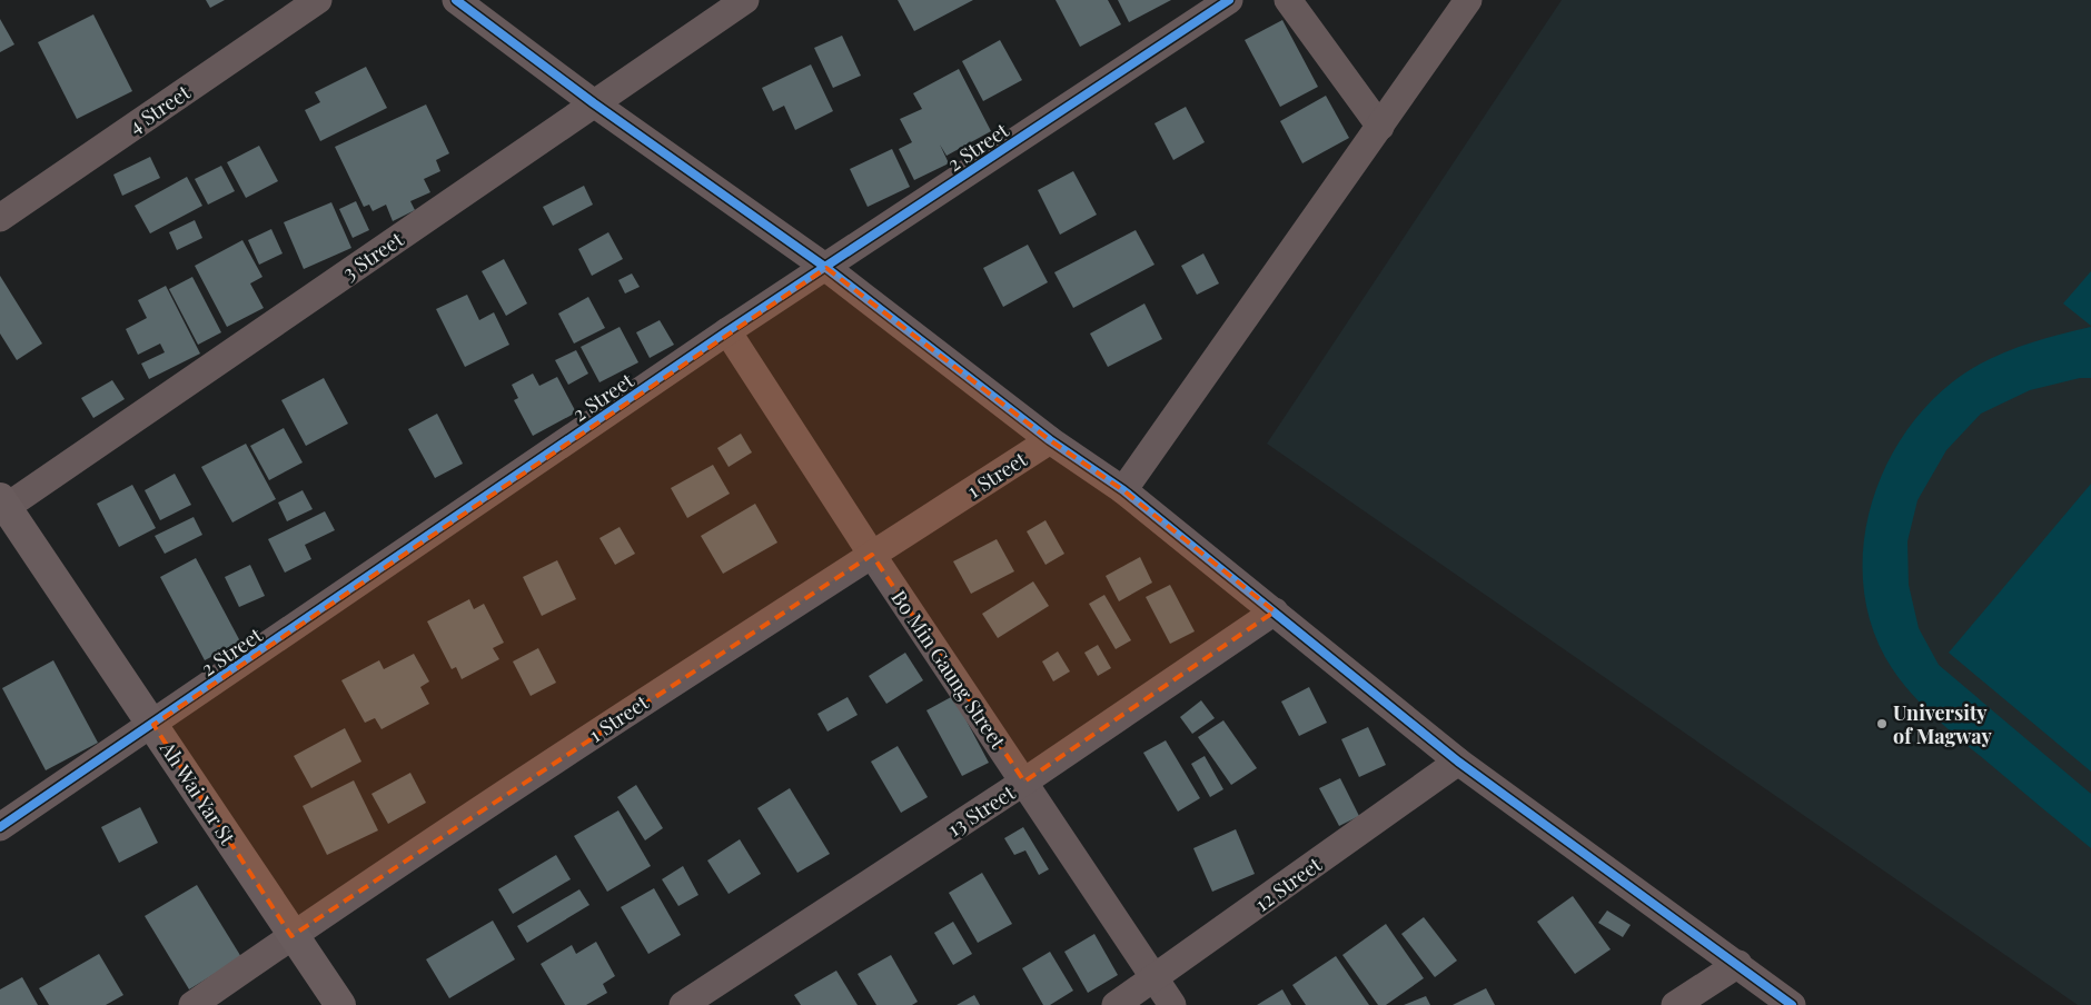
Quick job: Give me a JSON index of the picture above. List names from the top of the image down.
{
  "streets": {
    "street": [
      "4 Street",
      "2 Street",
      "3 Street",
      "1 Street",
      "Bo Min Gaung Street",
      "Ah Wai Yar St",
      "13 Street",
      "12 Street"
    ]
  },
  "crossings": [
    ["2 Street", "Bo Min Gaung Street"],
    ["2 Street", "Ah Wai Yar St"],
    ["3 Street", "Ah Wai Yar St"],
    ["1 Street", "Bo Min Gaung Street"],
    ["1 Street", "Ah Wai Yar St"],
    ["Bo Min Gaung Street", "13 Street"],
    ["Bo Min Gaung Street", "12 Street"]
  ],
  "places": ["University of Magway"]
}
